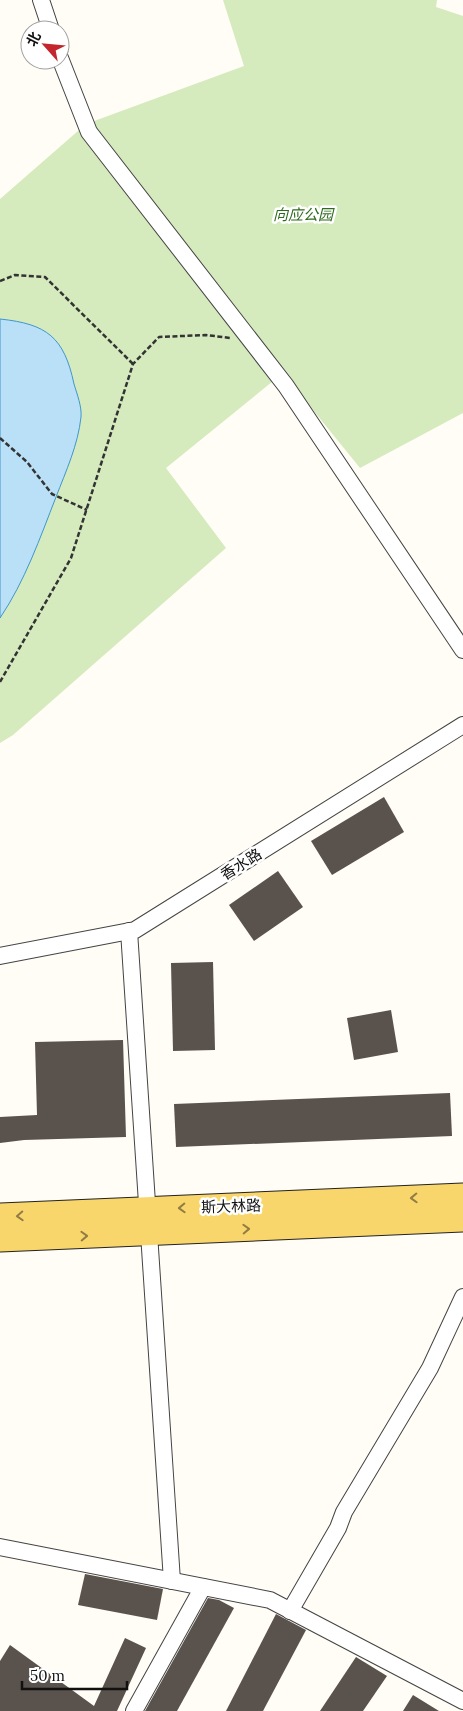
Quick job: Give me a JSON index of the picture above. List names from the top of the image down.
{
  "streets": {
    "main road": ["斯大林路"],
    "street": ["香水路"]
  },
  "parks": ["向应公园"],
  "scale_bar": "50 m",
  "north": "top left"
}
